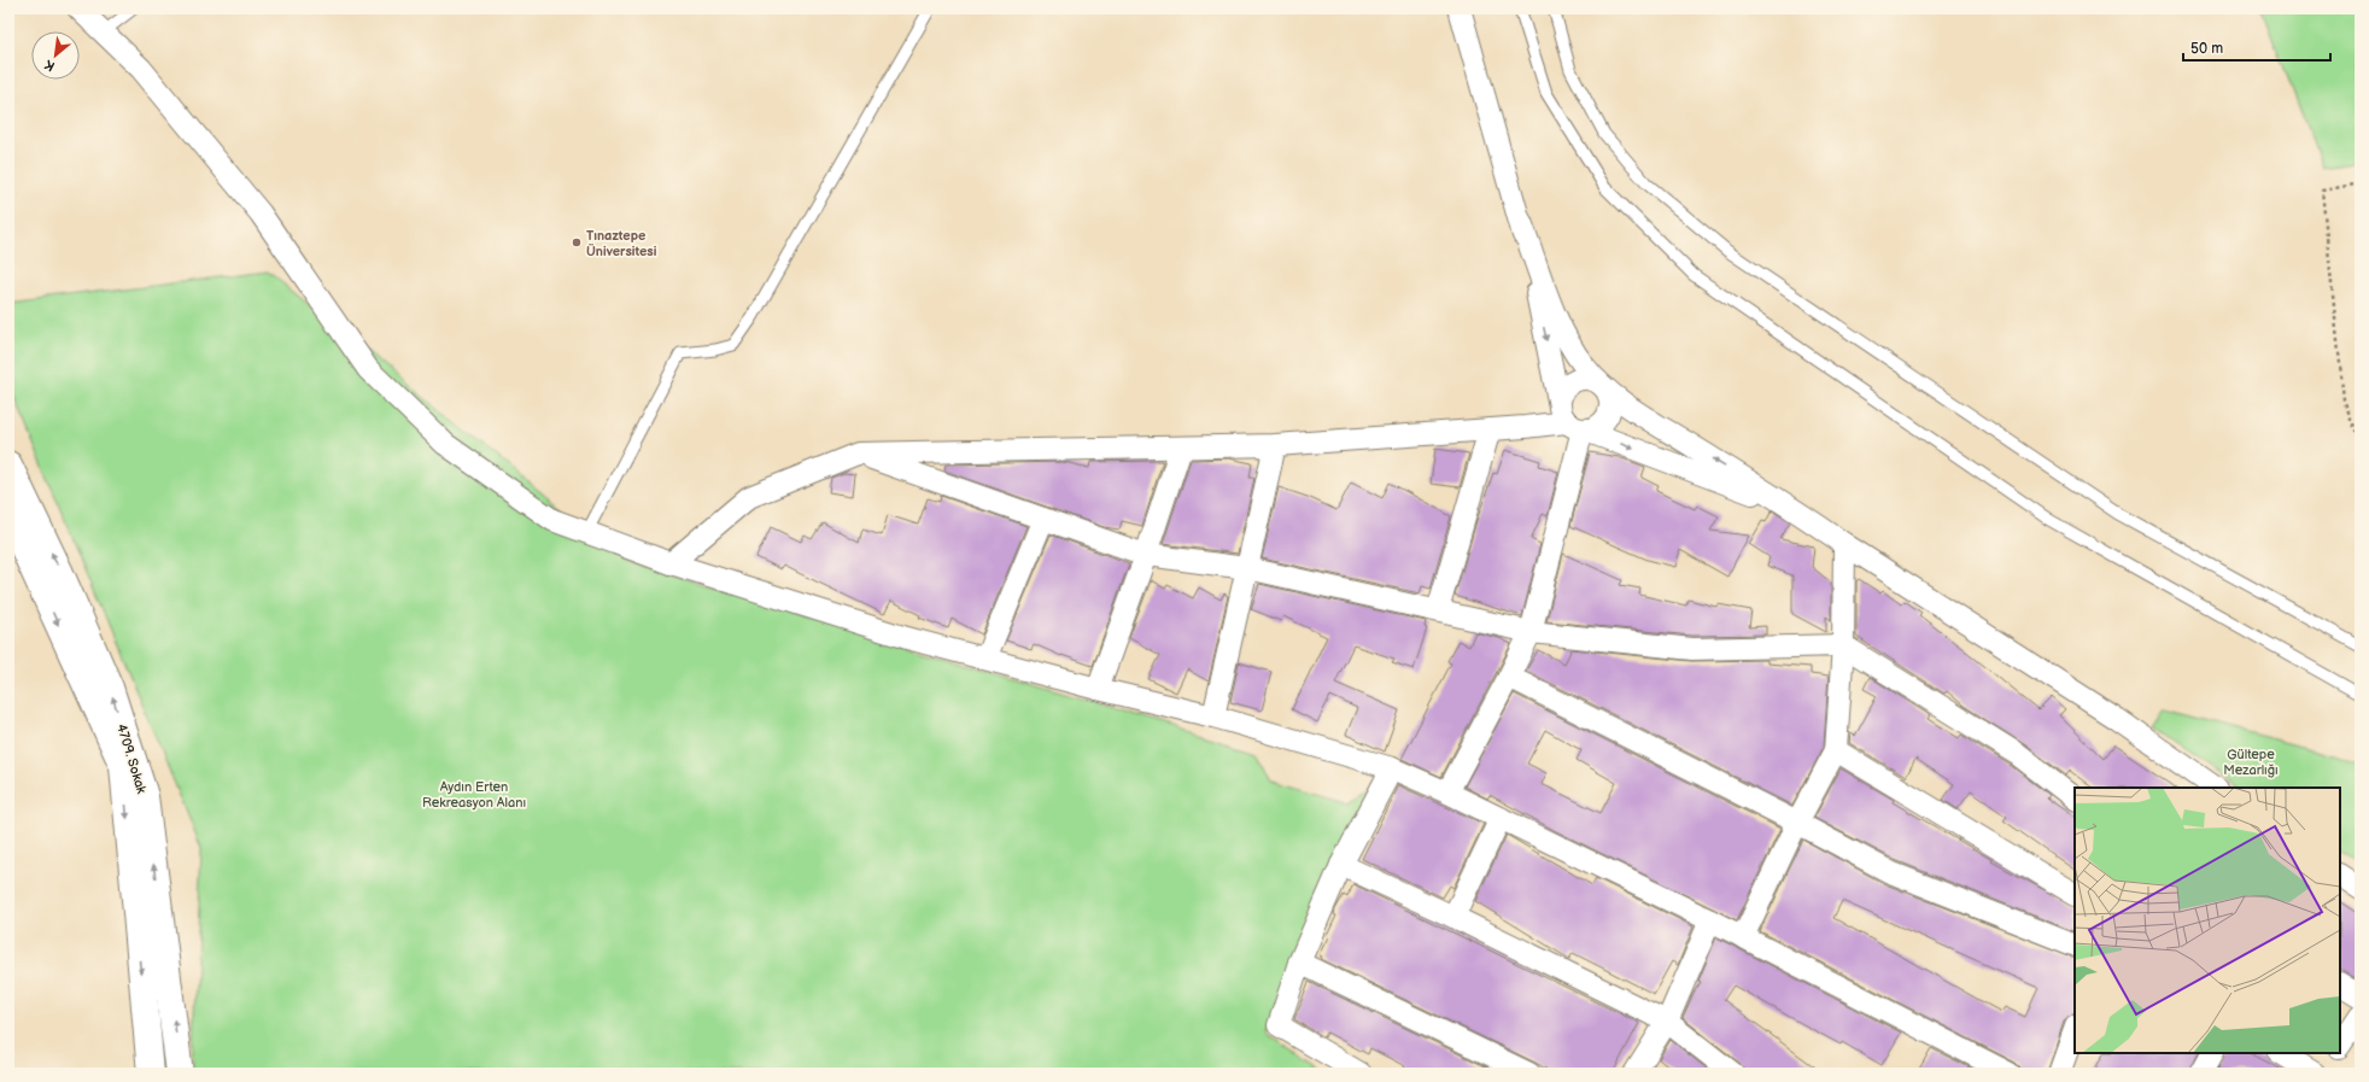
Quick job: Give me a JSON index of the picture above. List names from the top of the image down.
{
  "streets": {
    "street": ["4709. Sokak"]
  },
  "parks": ["Gültepe Mezarlığı", "Aydın Erten Rekreasyon Alanı"],
  "places": ["Tınaztepe Üniversitesi"],
  "scale_bar": "50 m",
  "north": "bottom left"
}
